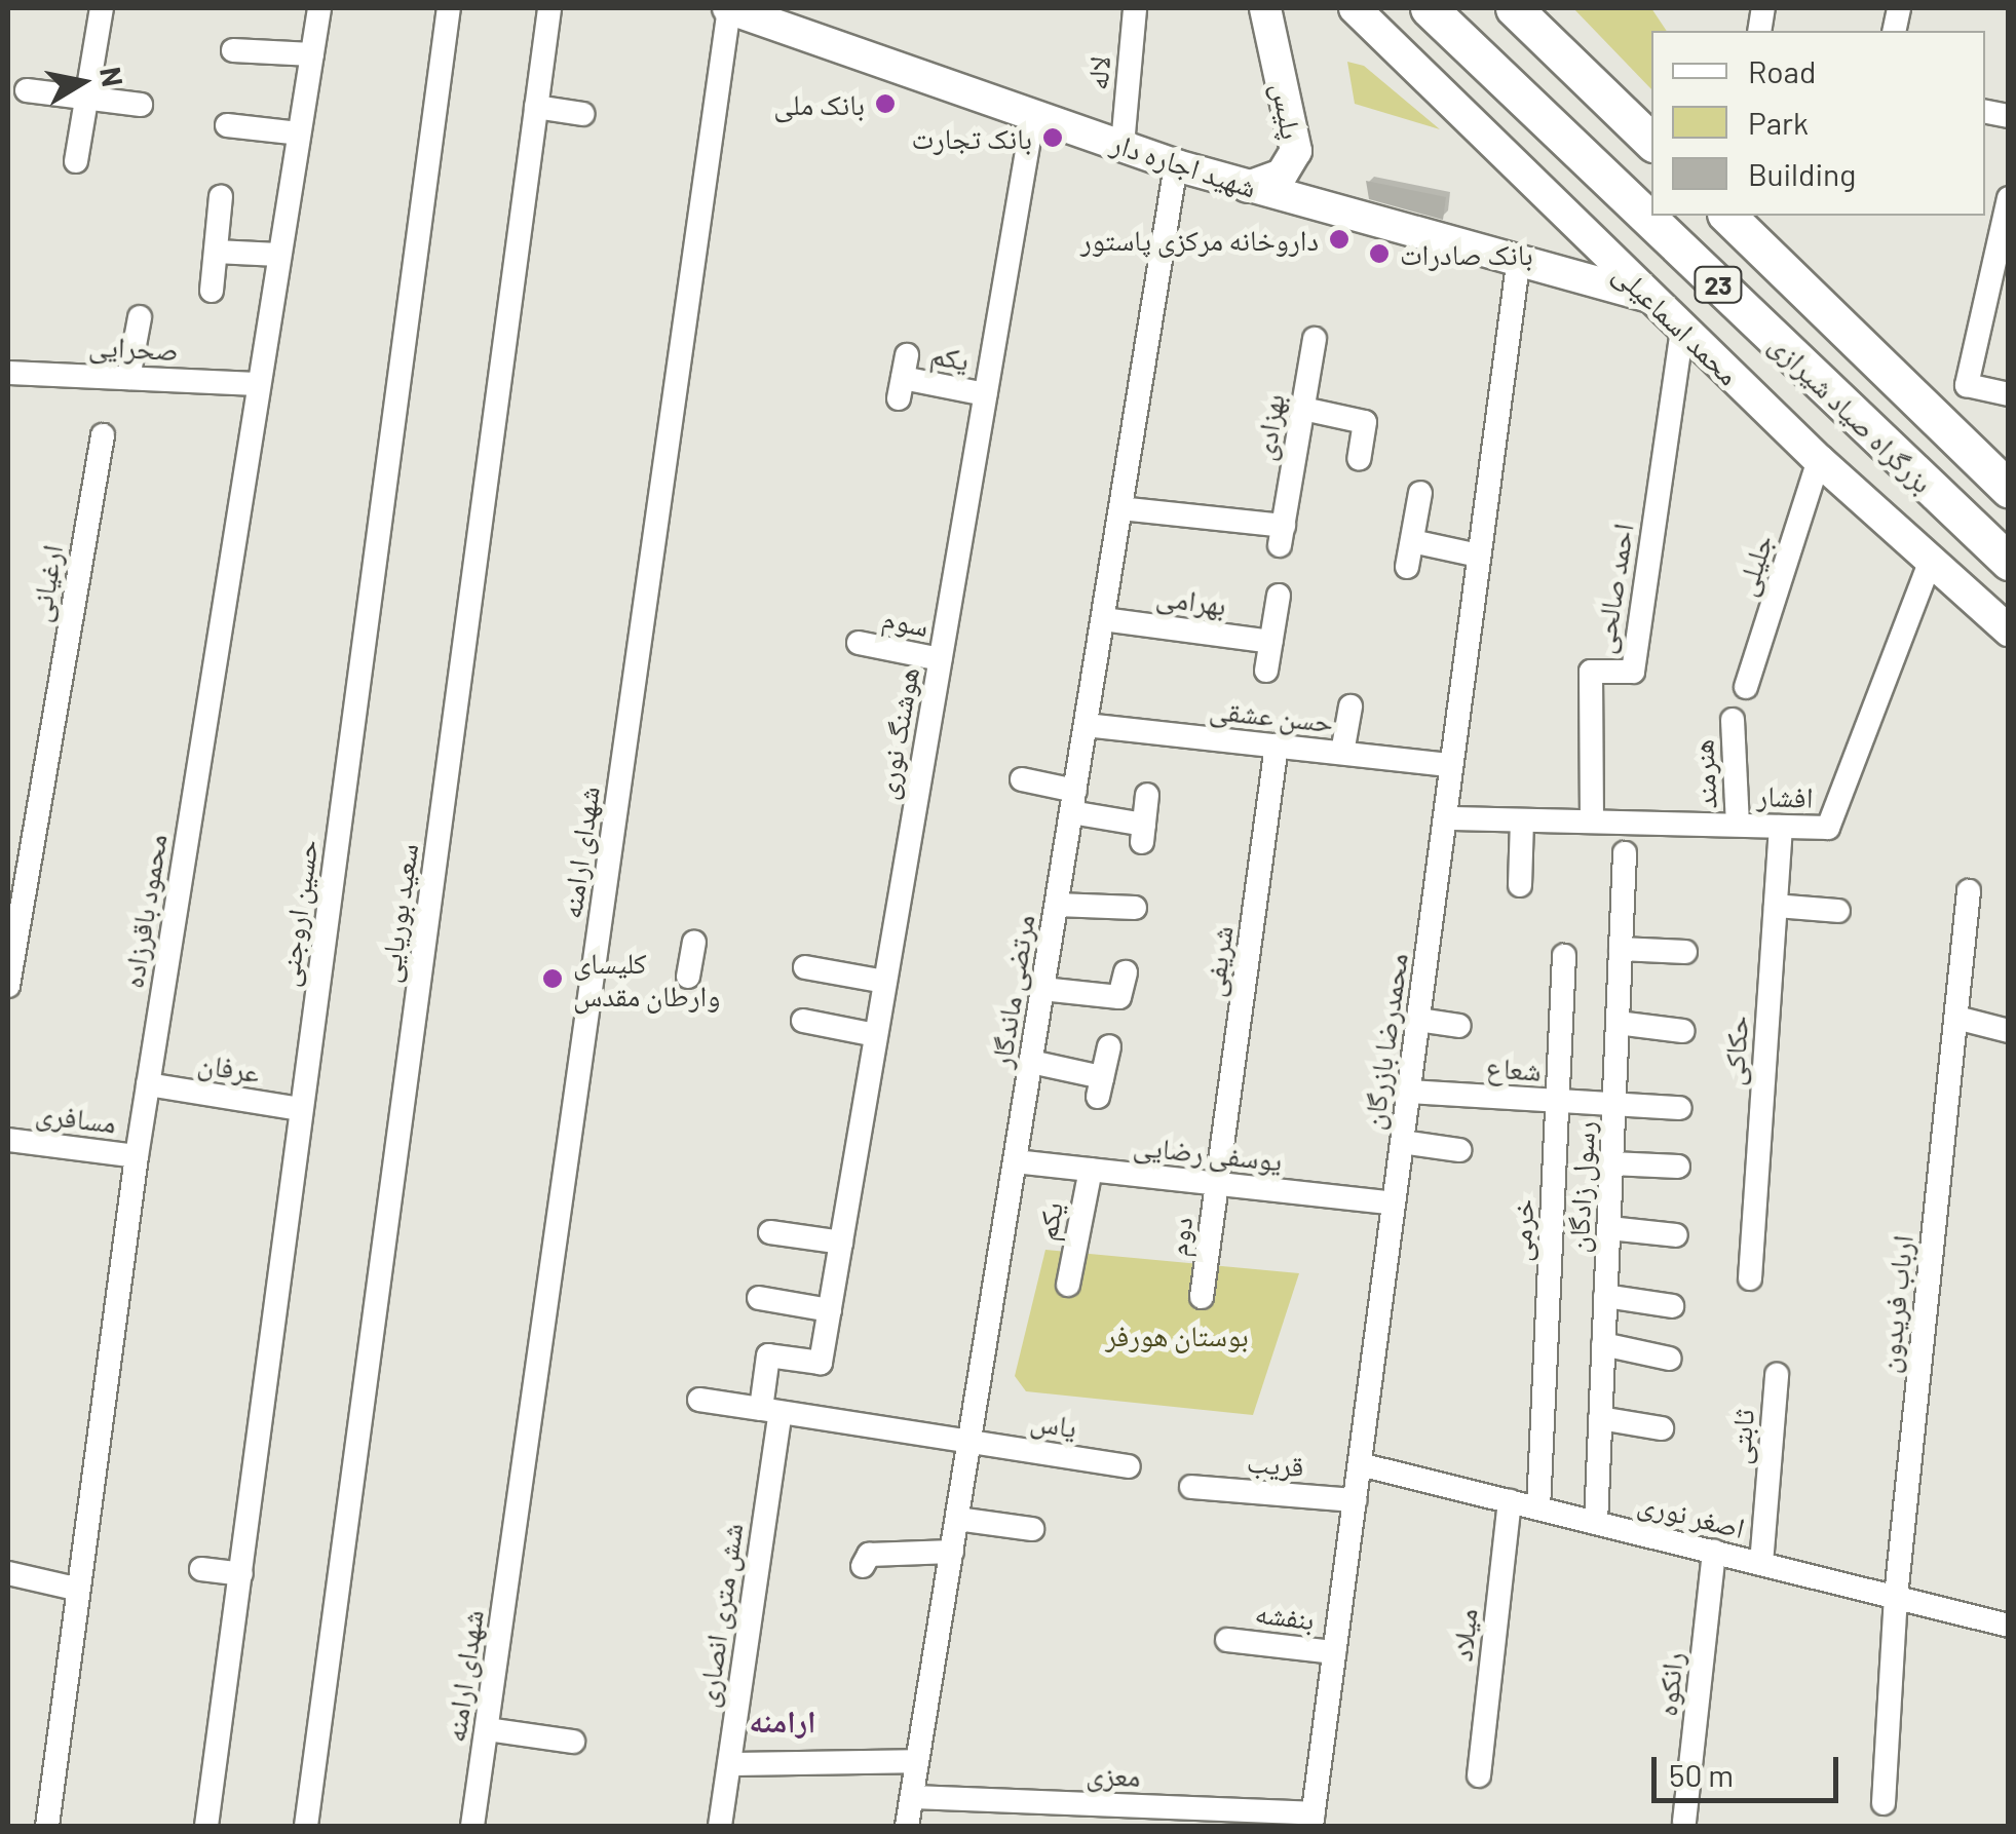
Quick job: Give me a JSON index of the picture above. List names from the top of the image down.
{
  "streets": {
    "highway": ["23", "بزرگراه صیاد شیرازی"],
    "main road": ["پلیس", "شهید اجاره دار", "محمد اسماعیلی"],
    "street": [
      "لاله",
      "صحرایی",
      "یکم",
      "بهزادی",
      "جلیلی",
      "ارغیانی",
      "احمد صالحی",
      "بهرامی",
      "سوم",
      "حسن عشقی",
      "هوشنگ نوری",
      "هنرمند",
      "افشار",
      "شهدای ارامنه",
      "محمود باقرزاده",
      "حسین اروجنی",
      "سعید بوریایی",
      "شریفی",
      "مرتضی ماندگار",
      "محمدرضا بازرگان",
      "حکاکی",
      "عرفان",
      "شعاع",
      "مسافری",
      "یوسفی رضایی",
      "رسول زادگان",
      "خرمی",
      "دوم",
      "ارباب فریدون",
      "یاس",
      "ثابتی",
      "قریب",
      "اصغر نوری",
      "شش متری انصاری",
      "بنفشه",
      "میلاد",
      "رانکوه",
      "معزی"
    ]
  },
  "crossings": [
    ["لاله", "شهید اجاره دار"],
    ["پلیس", "شهید اجاره دار"],
    ["شهید اجاره دار", "محمد اسماعیلی"],
    ["شهید اجاره دار", "هوشنگ نوری"],
    ["شهید اجاره دار", "شهدای ارامنه"],
    ["شهید اجاره دار", "مرتضی ماندگار"],
    ["شهید اجاره دار", "محمدرضا بازرگان"],
    ["محمد اسماعیلی", "جلیلی"],
    ["محمد اسماعیلی", "احمد صالحی"],
    ["محمد اسماعیلی", "افشار"],
    ["صحرایی", "محمود باقرزاده"],
    ["یکم", "هوشنگ نوری"],
    ["یکم", "یوسفی رضایی"],
    ["بهزادی", "مرتضی ماندگار"],
    ["احمد صالحی", "افشار"],
    ["بهرامی", "مرتضی ماندگار"],
    ["سوم", "هوشنگ نوری"],
    ["حسن عشقی", "شریفی"],
    ["حسن عشقی", "مرتضی ماندگار"],
    ["حسن عشقی", "محمدرضا بازرگان"],
    ["هوشنگ نوری", "شش متری انصاری"],
    ["هنرمند", "افشار"],
    ["افشار", "حکاکی"],
    ["محمود باقرزاده", "عرفان"],
    ["محمود باقرزاده", "مسافری"],
    ["حسین اروجنی", "عرفان"],
    ["شریفی", "یوسفی رضایی"],
    ["شریفی", "دوم"],
    ["مرتضی ماندگار", "یوسفی رضایی"],
    ["مرتضی ماندگار", "یاس"],
    ["مرتضی ماندگار", "معزی"],
    ["محمدرضا بازرگان", "شعاع"],
    ["محمدرضا بازرگان", "یوسفی رضایی"],
    ["محمدرضا بازرگان", "قریب"],
    ["محمدرضا بازرگان", "اصغر نوری"],
    ["محمدرضا بازرگان", "بنفشه"],
    ["محمدرضا بازرگان", "معزی"],
    ["شعاع", "رسول زادگان"],
    ["شعاع", "خرمی"],
    ["یوسفی رضایی", "دوم"],
    ["رسول زادگان", "اصغر نوری"],
    ["خرمی", "اصغر نوری"],
    ["ارباب فریدون", "اصغر نوری"],
    ["یاس", "شش متری انصاری"],
    ["ثابتی", "اصغر نوری"],
    ["اصغر نوری", "میلاد"],
    ["اصغر نوری", "رانکوه"]
  ],
  "districts": ["ارامنه"],
  "parks": ["بوستان هورفر"],
  "places": [
    "بانک ملی",
    "بانک تجارت",
    "داروخانه مرکزی پاستور",
    "بانک صادرات",
    "کلیسای وارطان مقدس"
  ],
  "legend": ["Road", "Park", "Building"],
  "scale_bar": "50 m",
  "north": "right"
}
